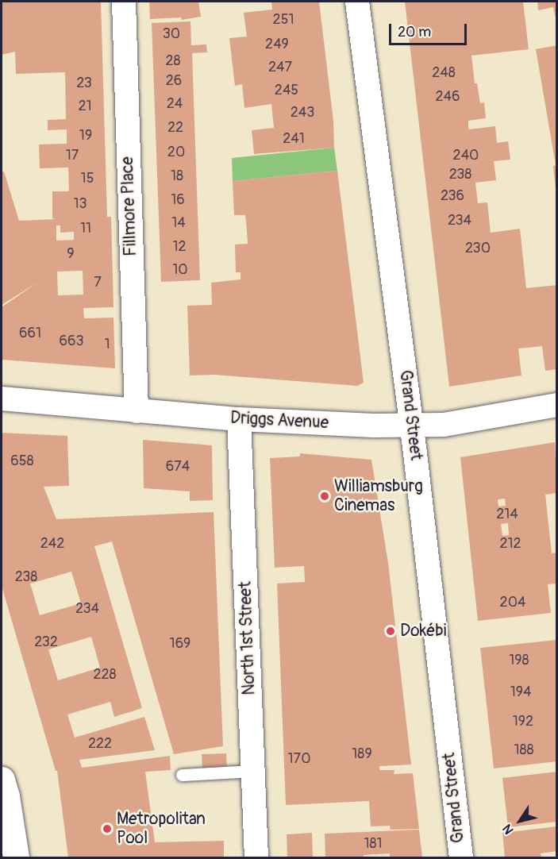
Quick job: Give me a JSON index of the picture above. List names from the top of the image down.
{
  "streets": {
    "street": [
      "Fillmore Place",
      "Grand Street",
      "Driggs Avenue",
      "North 1st Street"
    ]
  },
  "crossings": [
    ["Fillmore Place", "Driggs Avenue"],
    ["Grand Street", "Driggs Avenue"],
    ["Driggs Avenue", "North 1st Street"]
  ],
  "places": ["Williamsburg Cinemas", "Dokébi", "Metropolitan Pool"],
  "house_numbers": [
    "251",
    "30",
    "249",
    "28",
    "247",
    "248",
    "26",
    "23",
    "245",
    "246",
    "24",
    "21",
    "243",
    "22",
    "19",
    "241",
    "20",
    "17",
    "240",
    "238",
    "18",
    "15",
    "236",
    "16",
    "13",
    "234",
    "14",
    "11",
    "12",
    "230",
    "9",
    "10",
    "7",
    "661",
    "663",
    "1",
    "658",
    "674",
    "214",
    "242",
    "212",
    "238",
    "204",
    "234",
    "232",
    "169",
    "198",
    "228",
    "194",
    "192",
    "222",
    "188",
    "189",
    "170",
    "181"
  ],
  "scale_bar": "20 m",
  "north": "bottom left"
}
